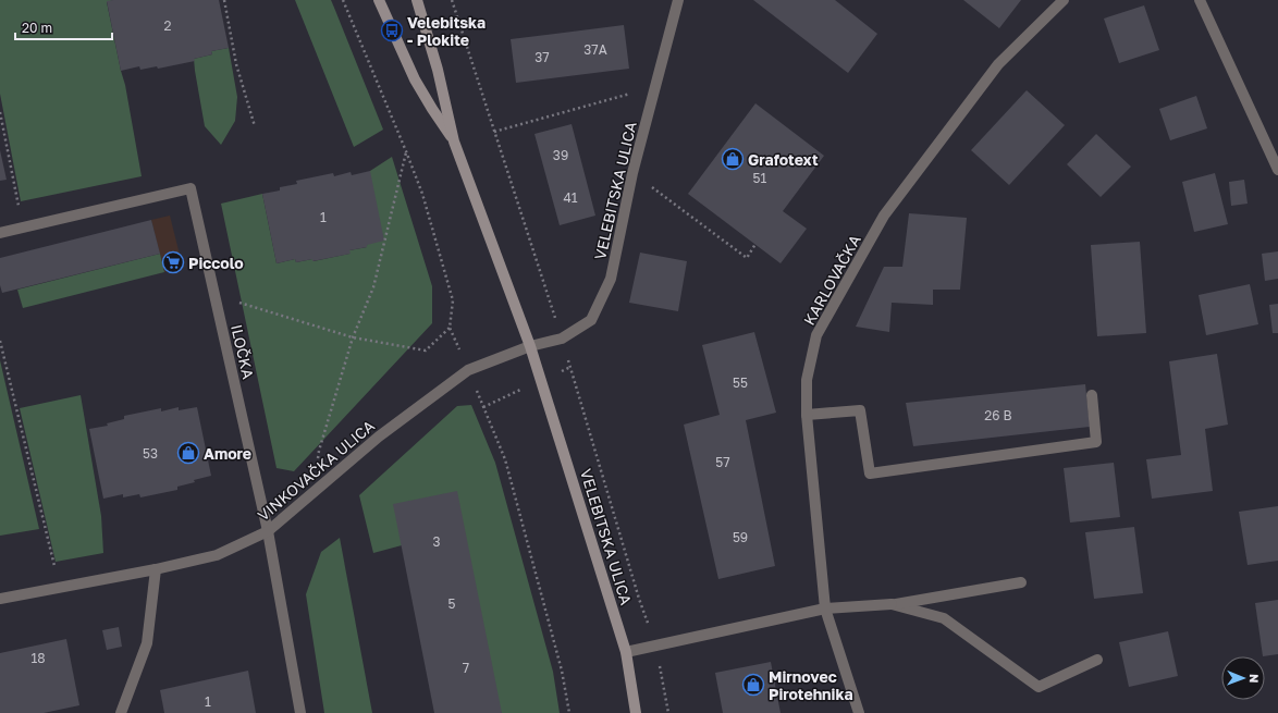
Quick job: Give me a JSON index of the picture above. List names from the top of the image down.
{
  "streets": {
    "street": [
      "VELEBITSKA ULICA",
      "KARLOVAČKA",
      "ILOČKA",
      "VINKOVAČKA ULICA"
    ]
  },
  "crossings": [
    ["VELEBITSKA ULICA", "VINKOVAČKA ULICA"],
    ["ILOČKA", "VINKOVAČKA ULICA"]
  ],
  "places": {
    "bus stop": ["Velebitska - Plokite"],
    "shop": ["Grafotext", "Amore", "Mirnovec Pirotehnika"],
    "supermarket": ["Piccolo"]
  },
  "house_numbers": [
    "2",
    "37A",
    "37",
    "39",
    "51",
    "41",
    "1",
    "55",
    "26 B",
    "53",
    "57",
    "59",
    "3",
    "5",
    "18",
    "7",
    "1"
  ],
  "scale_bar": "20 m",
  "north": "right"
}
